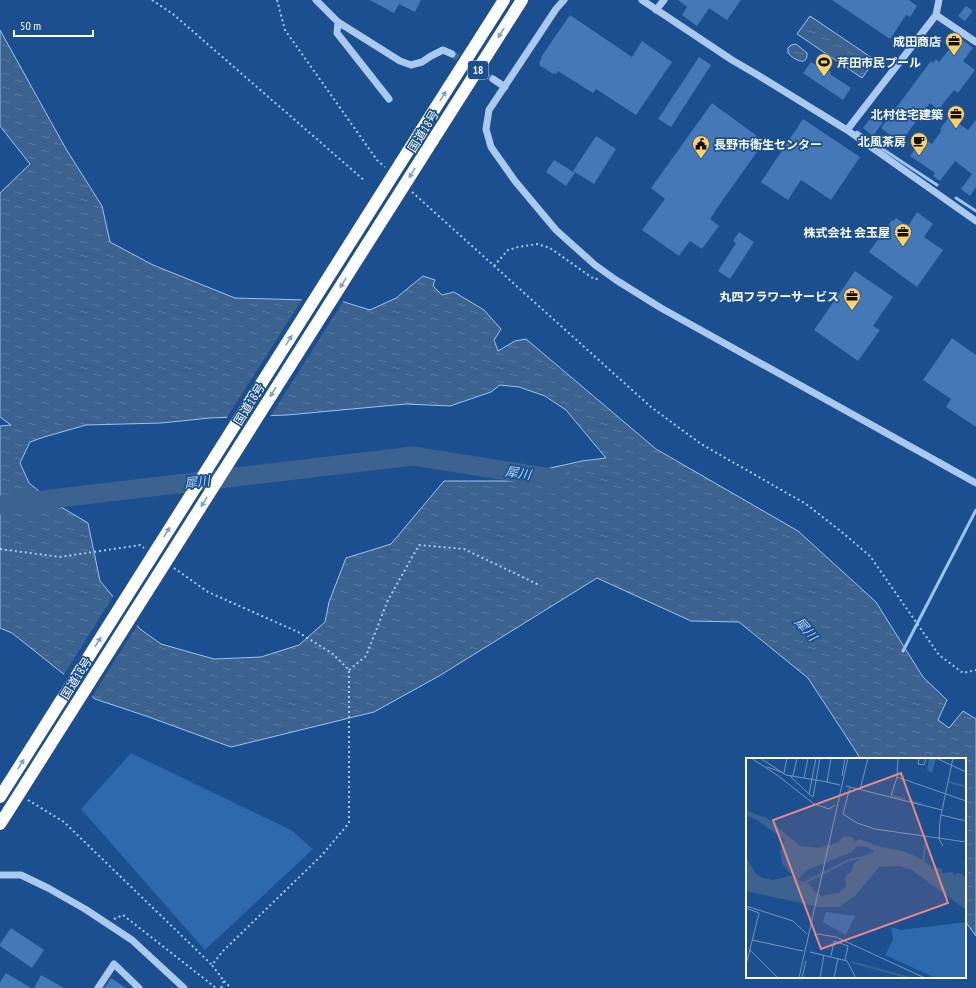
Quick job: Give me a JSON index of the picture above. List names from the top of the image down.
{
  "streets": {
    "highway": ["18", "国道18号"]
  },
  "water": ["犀川"],
  "places": {
    "office": [
      "成田商店",
      "北村住宅建築",
      "株式会社 会玉屋",
      "丸四フラワーサービス"
    ],
    "sports": ["芹田市民プール"],
    "cafe": ["北風茶房"],
    "public building": ["長野市衛生センター"]
  },
  "scale_bar": "50 m"
}
